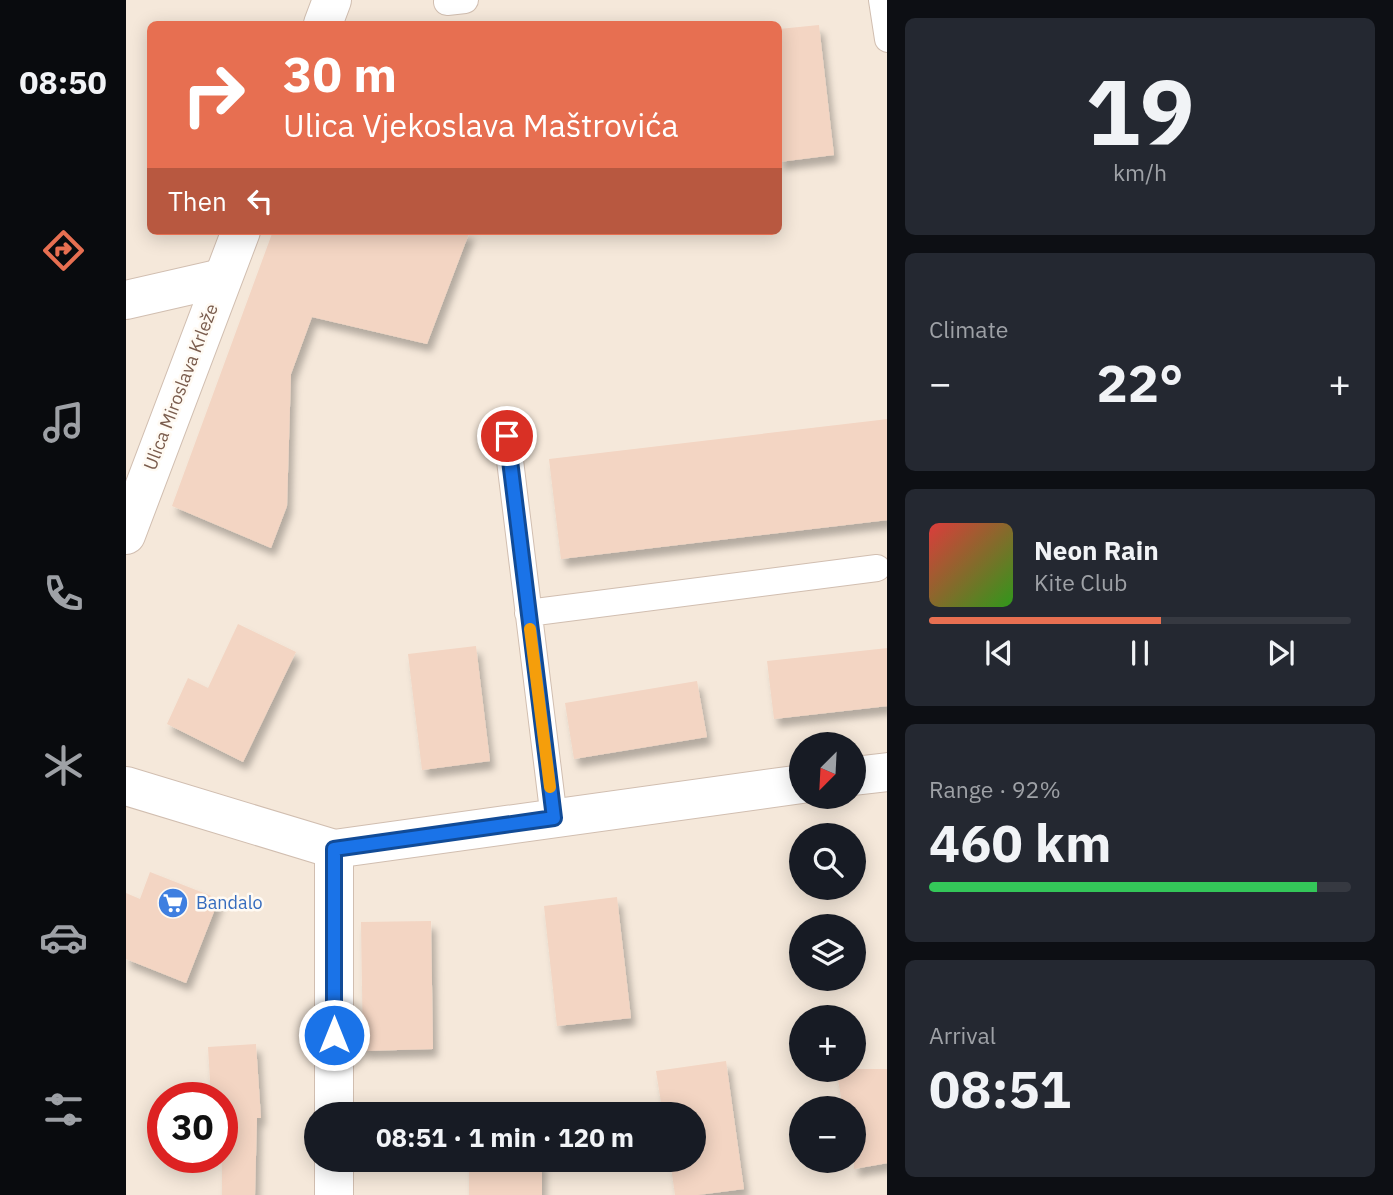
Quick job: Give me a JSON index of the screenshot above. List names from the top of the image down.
{
  "streets": {
    "street": ["Ulica Miroslava Krleže"]
  },
  "places": {
    "supermarket": ["Bandalo"]
  },
  "north": "bottom left",
  "page": {
    "tabs": "08:50",
    "tile": [
      ["19", "km/h"],
      "Climate",
      ["Range · 92%", "460 km"],
      ["Arrival", "08:51"]
    ],
    "turn": ["30 m", "Ulica Vjekoslava Maštrovića"],
    "then": "Then",
    "heat": ["−", "22°", "+"],
    "song": ["Neon Rain", "Kite Club"],
    "map_buttons": ["+", "−"],
    "limit": "30",
    "trip": "08:51 · 1 min · 120 m"
  }
}
